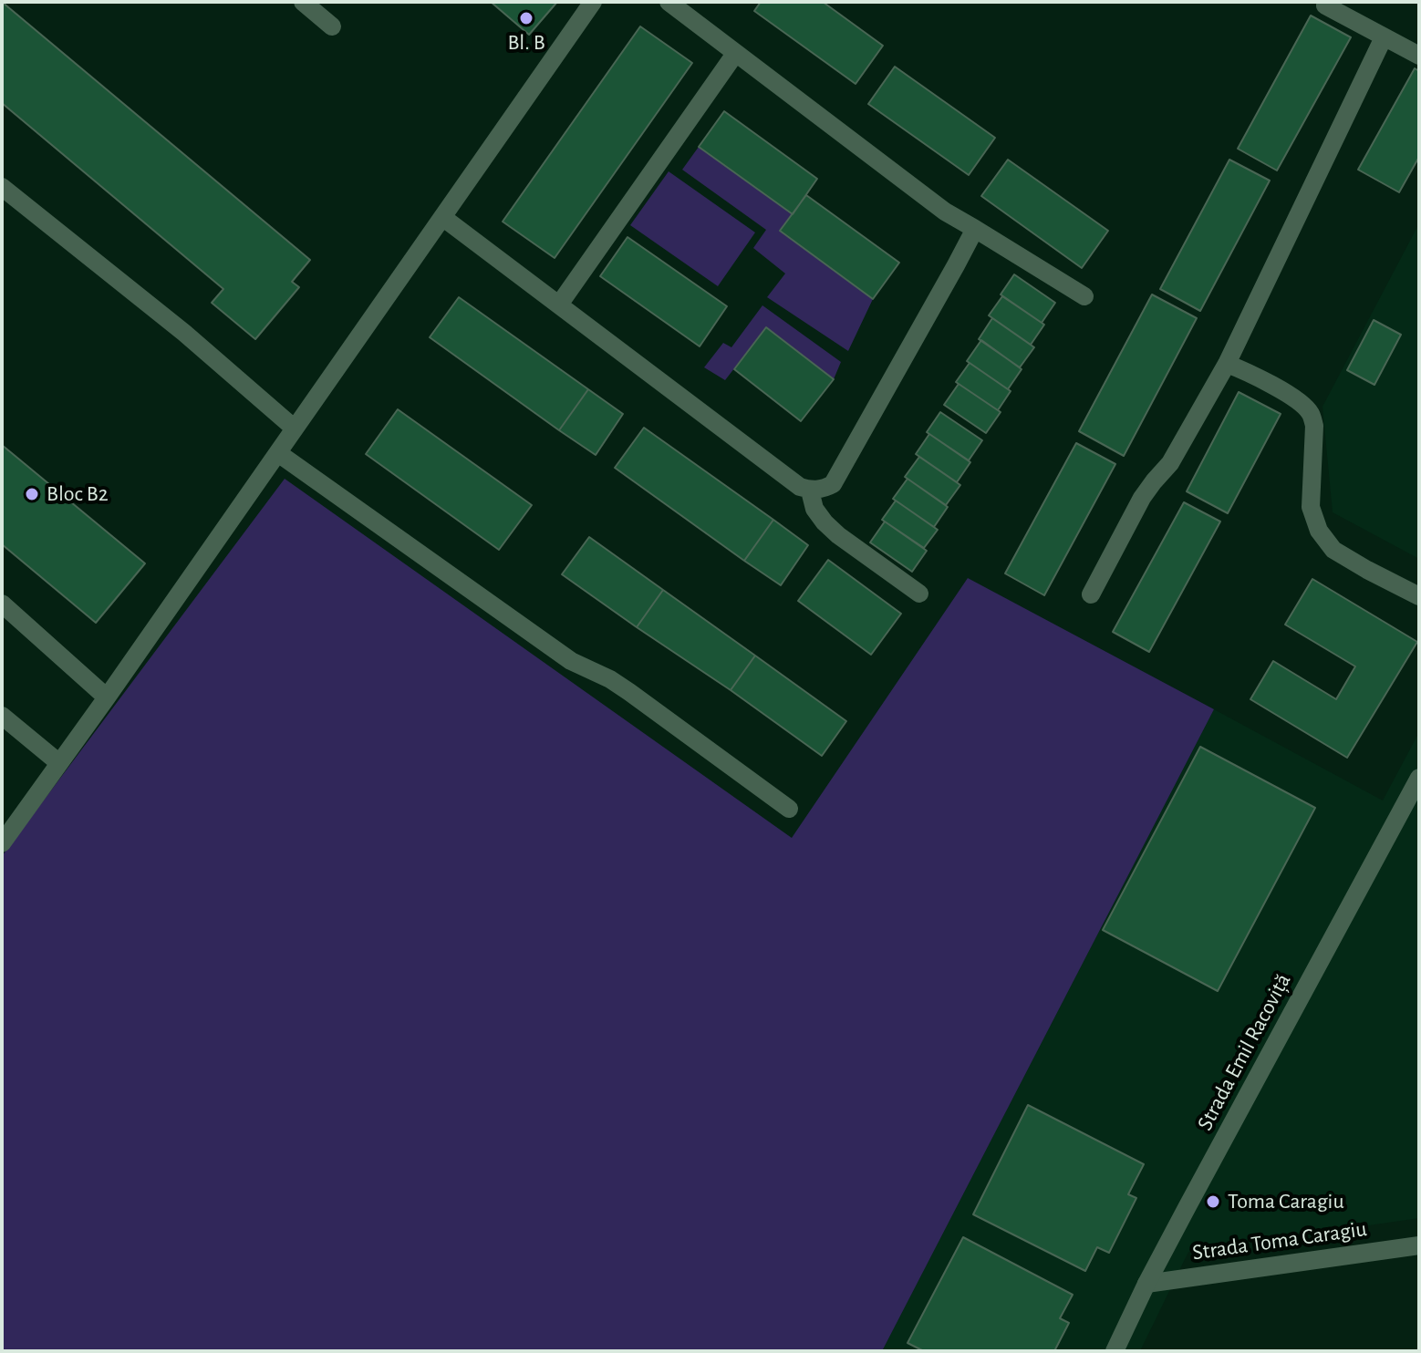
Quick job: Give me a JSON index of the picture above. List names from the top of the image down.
{
  "streets": {
    "street": ["Strada Emil Racoviță", "Strada Toma Caragiu"]
  },
  "crossings": [
    ["Strada Emil Racoviță", "Strada Toma Caragiu"]
  ],
  "places": ["Bl. B", "Bloc B2", "Toma Caragiu"]
}
